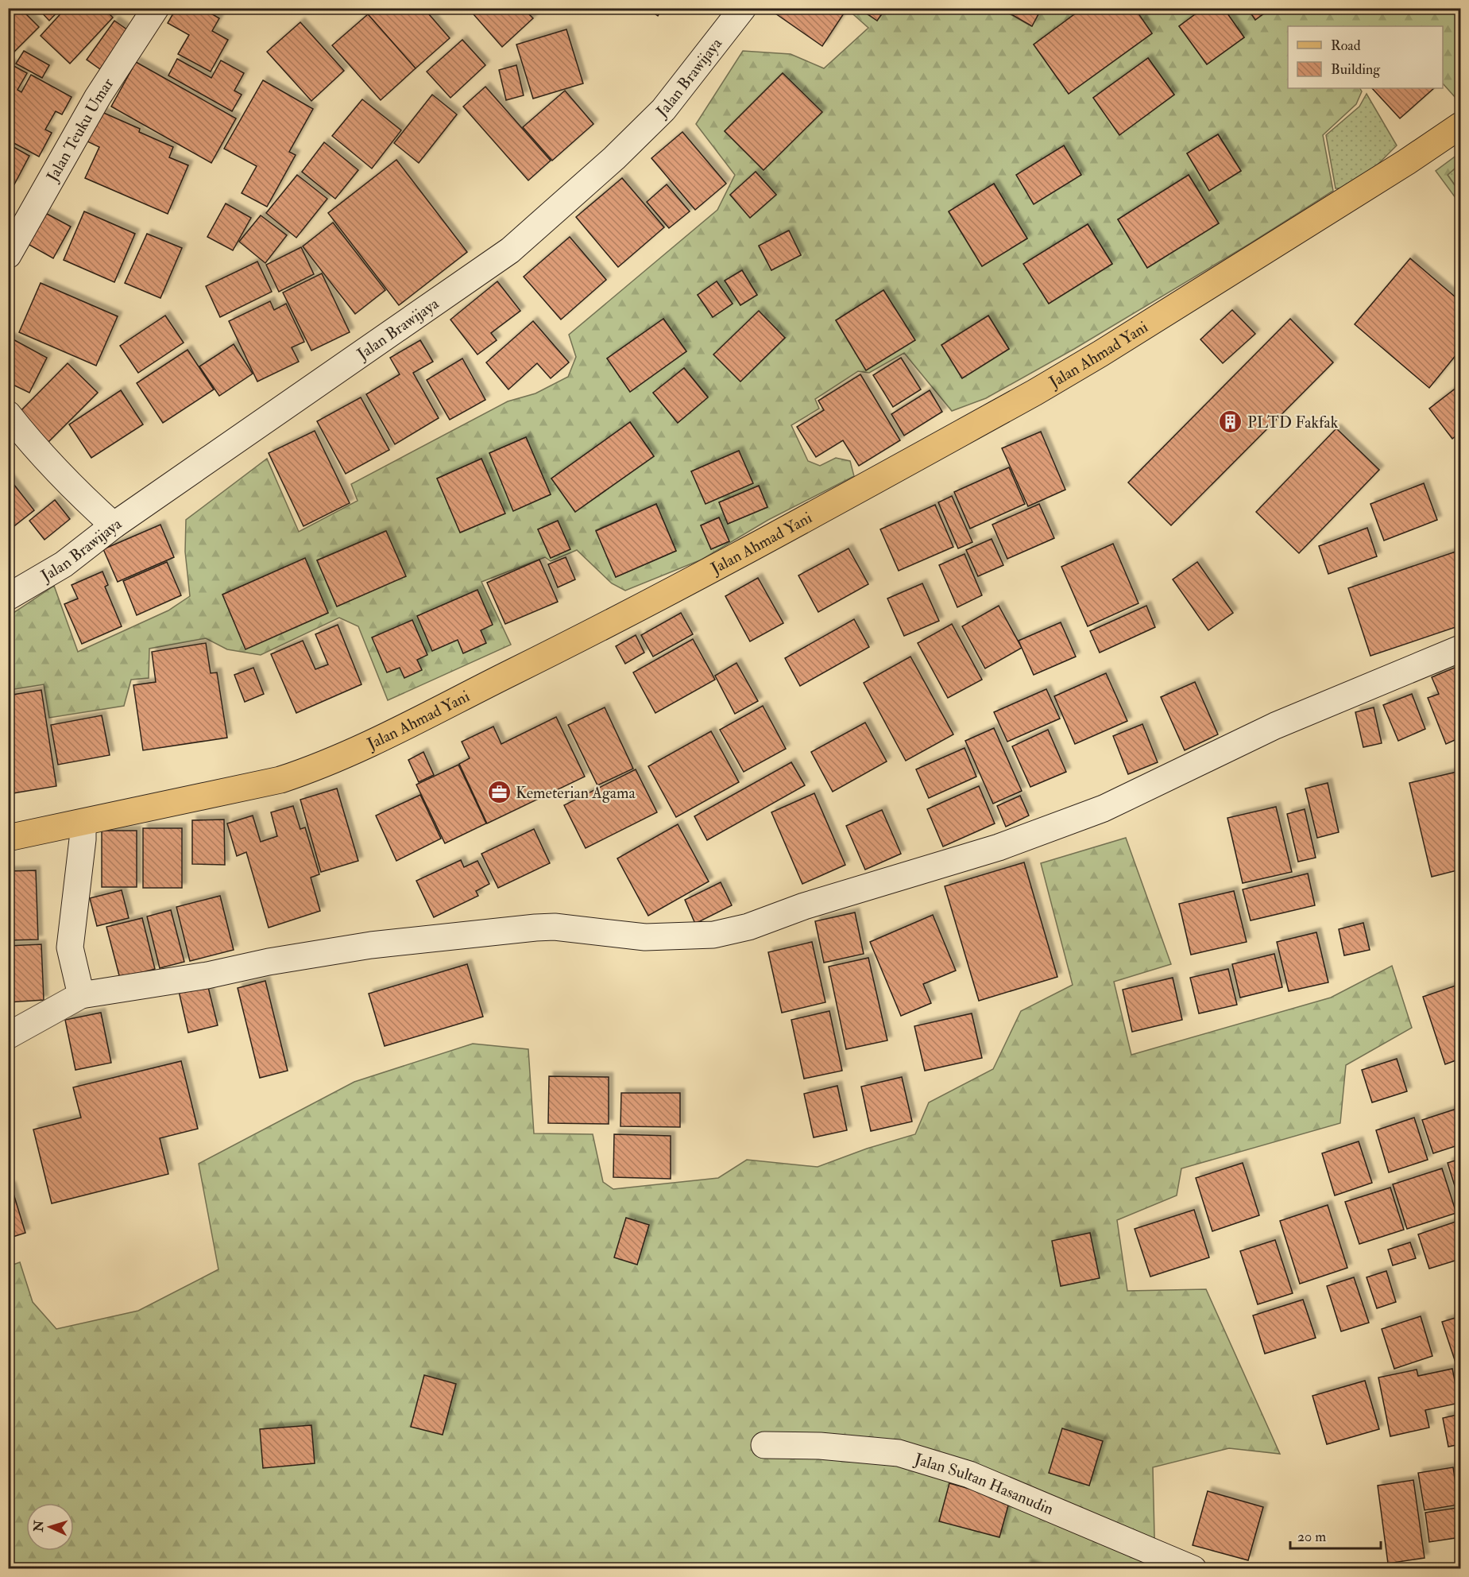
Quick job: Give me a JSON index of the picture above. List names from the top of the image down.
{
  "streets": {
    "main road": [
      "Jalan Brawijaya",
      "Jalan Teuku Umar",
      "Jalan Ahmad Yani",
      "Jalan Sultan Hasanudin"
    ]
  },
  "places": {
    "building": ["PLTD Fakfak"],
    "office": ["Kemeterian Agama"]
  },
  "legend": ["Road", "Building"],
  "scale_bar": "20 m",
  "north": "left"
}
